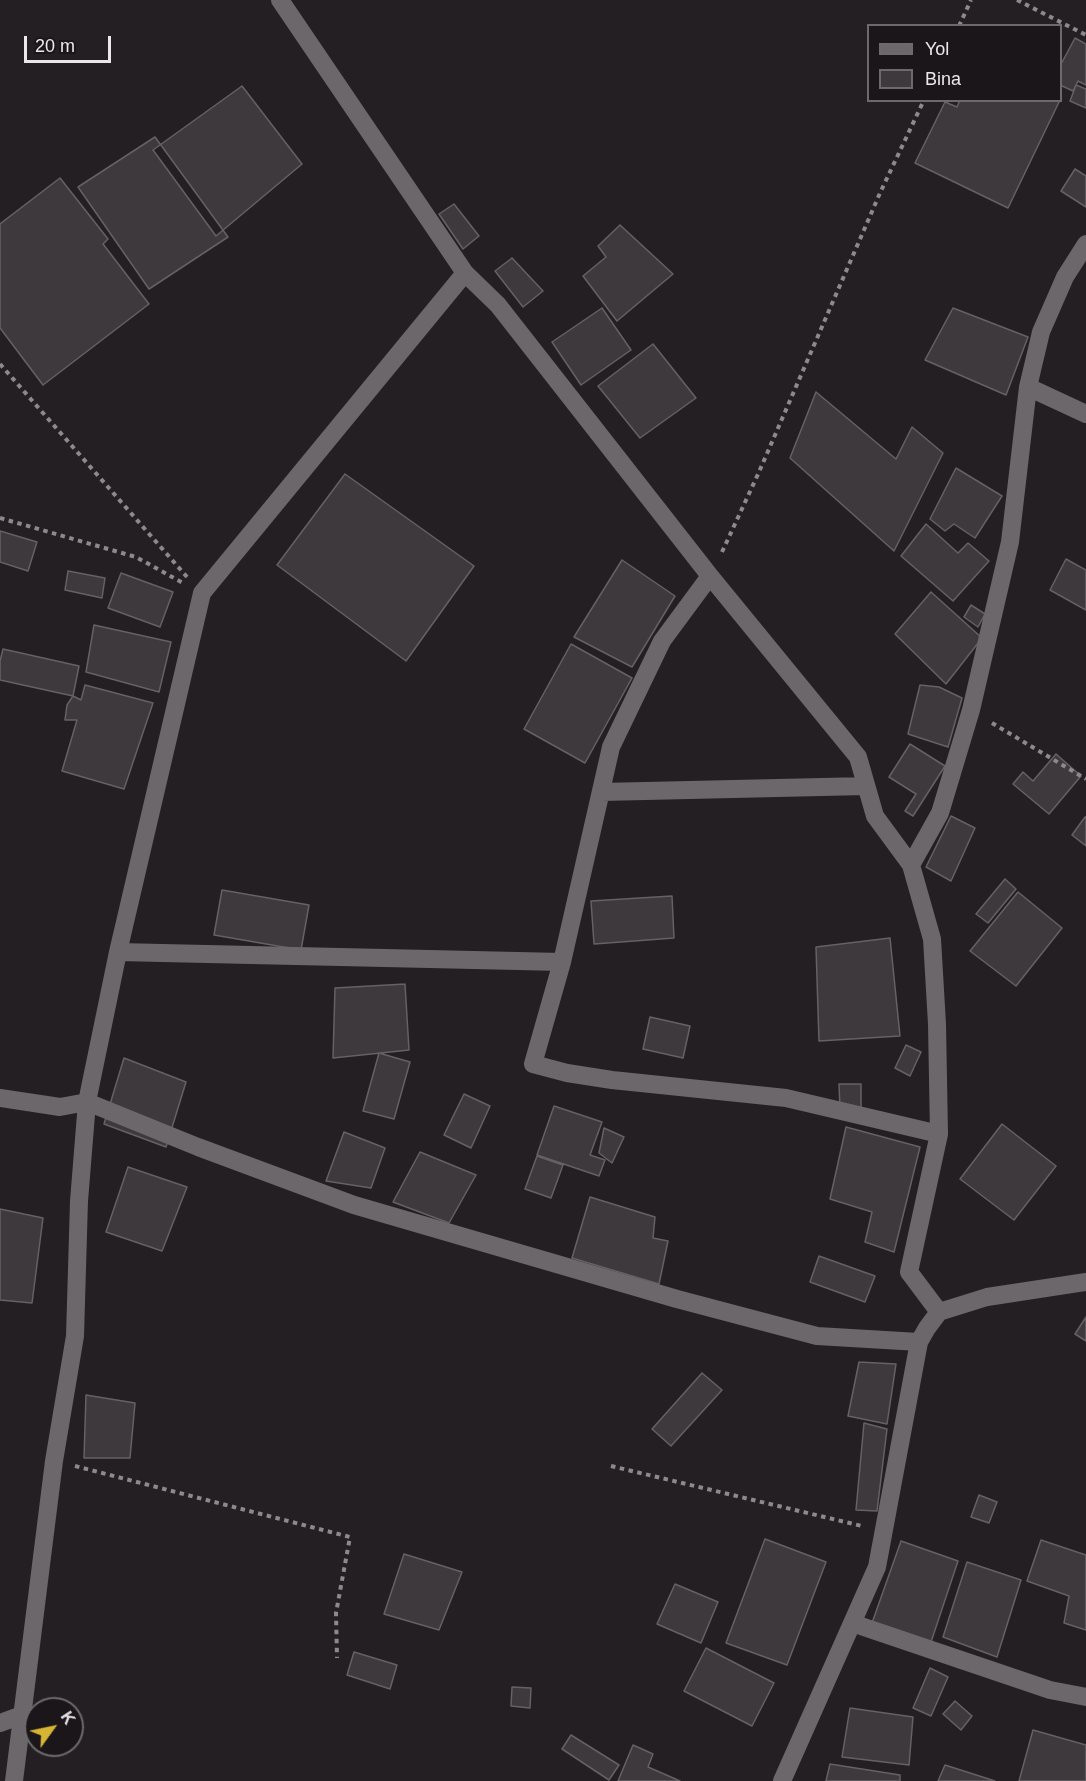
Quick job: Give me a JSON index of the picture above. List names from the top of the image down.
{
  "legend": ["Yol", "Bina"],
  "scale_bar": "20 m",
  "north": "top right"
}
